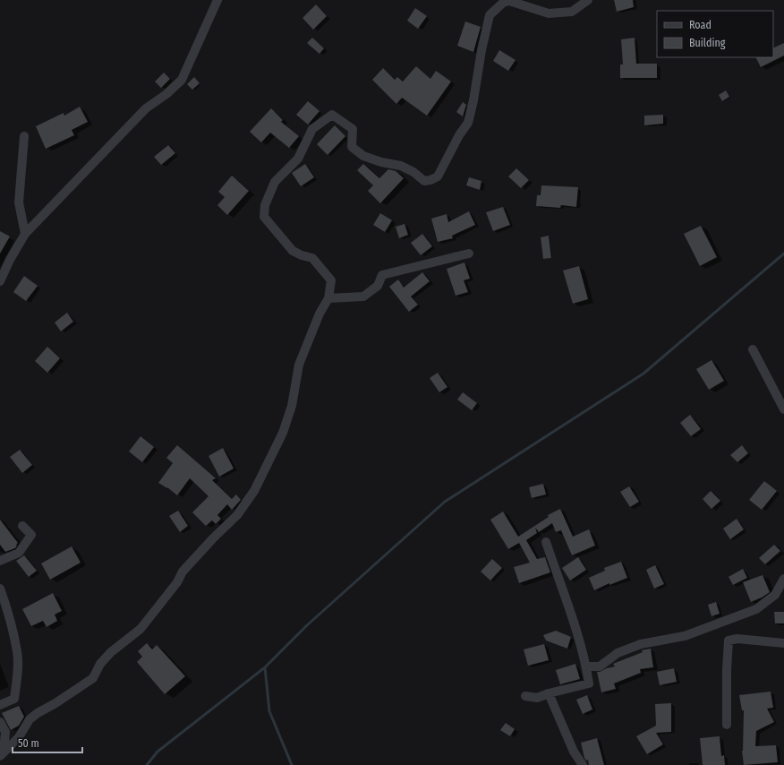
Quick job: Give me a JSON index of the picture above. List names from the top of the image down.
{
  "legend": ["Road", "Building"],
  "scale_bar": "50 m"
}
